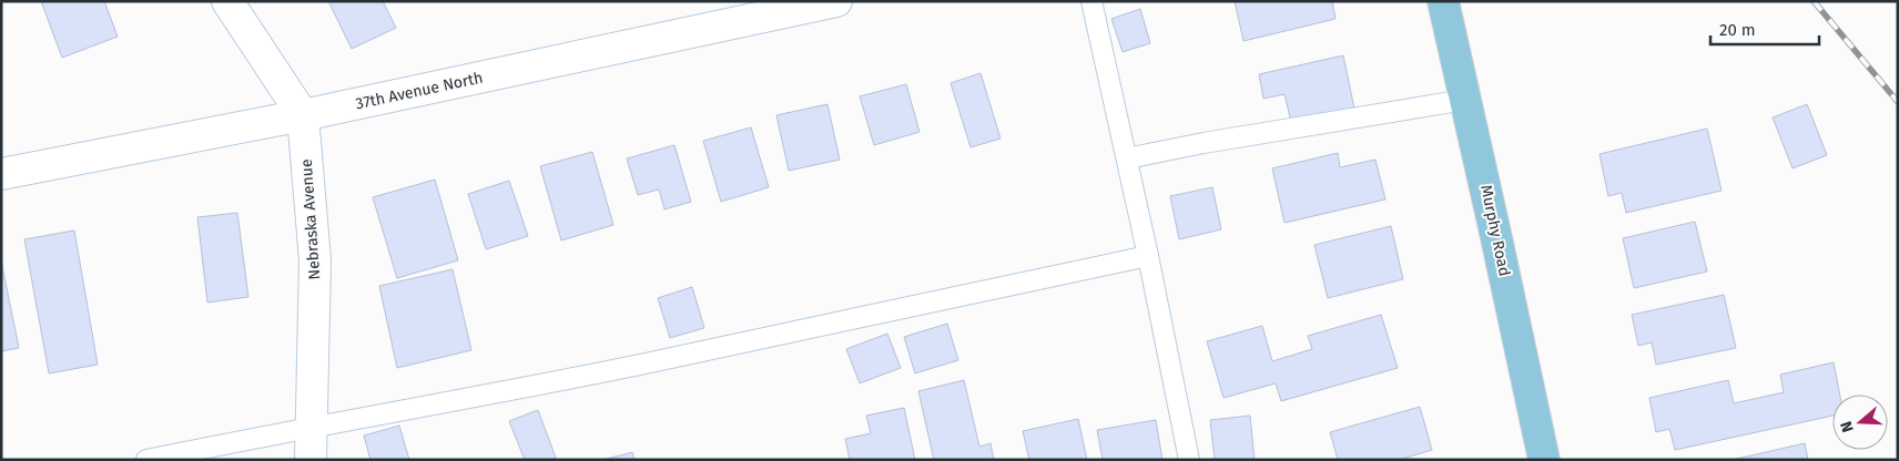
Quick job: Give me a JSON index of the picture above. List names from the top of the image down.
{
  "streets": {
    "main road": ["Murphy Road"],
    "street": ["37th Avenue North", "Nebraska Avenue"]
  },
  "crossings": [
    ["37th Avenue North", "Nebraska Avenue"]
  ],
  "scale_bar": "20 m",
  "north": "left"
}
